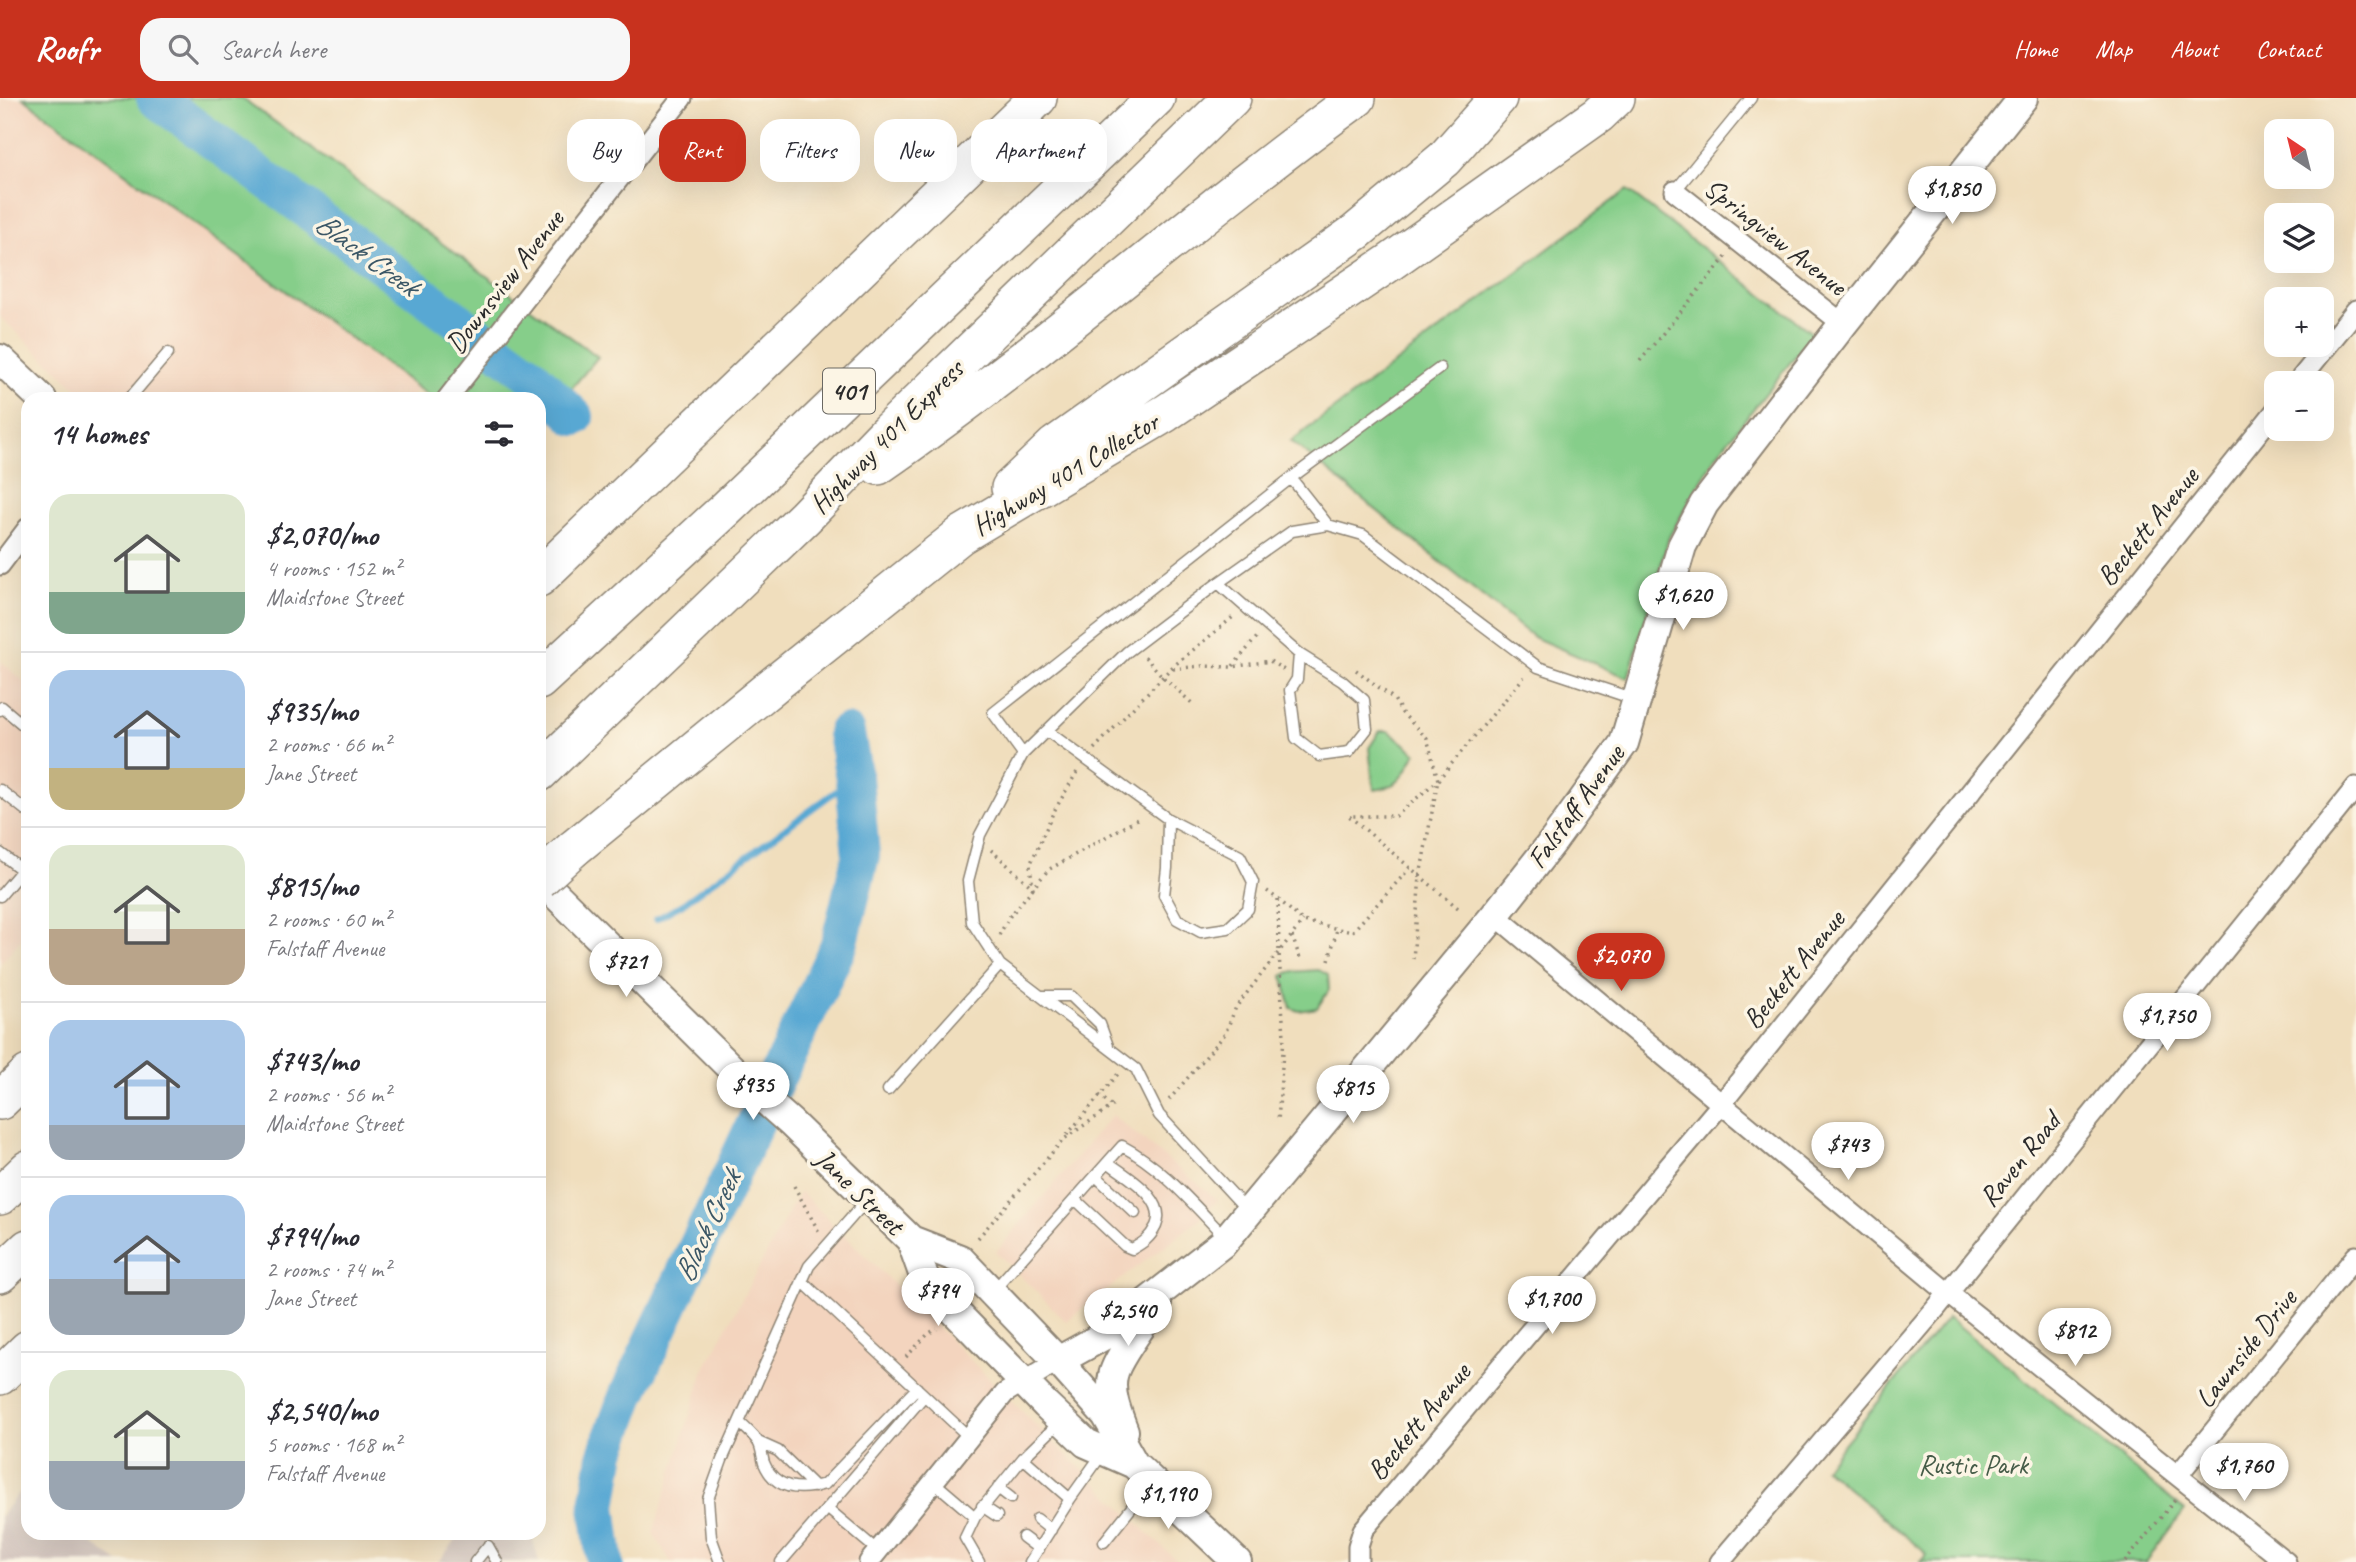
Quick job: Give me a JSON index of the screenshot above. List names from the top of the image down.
{
  "streets": {
    "highway": ["401", "Highway 401 Express", "Highway 401 Collector"],
    "street": [
      "Springview Avenue",
      "Downsview Avenue",
      "Beckett Avenue",
      "Falstaff Avenue",
      "Raven Road",
      "Jane Street",
      "Lawnside Drive"
    ]
  },
  "crossings": [
    ["Springview Avenue", "Falstaff Avenue"],
    ["Falstaff Avenue", "Jane Street"]
  ],
  "water": ["Black Creek"],
  "parks": ["Rustic Park"],
  "north": "top left",
  "page": {
    "header": "Roofr",
    "search": "Search here",
    "nav": [
      "Home",
      "Map",
      "About",
      "Contact"
    ],
    "map_buttons": ["+", "−"],
    "chip": [
      "Buy",
      "Rent",
      "Filters",
      "New",
      "Apartment"
    ],
    "price": [
      "$1,850",
      "$1,620",
      "$2,070",
      "$721",
      "$1,750",
      "$935",
      "$815",
      "$743",
      "$794",
      "$1,700",
      "$2,540",
      "$812",
      "$1,760",
      "$1,190"
    ],
    "heading": "14 homes",
    "list": [
      {
        "name": "$2,070/mo",
        "note": "4 rooms · 152 m² · Maidstone Street"
      },
      {
        "name": "$935/mo",
        "note": "2 rooms · 66 m² · Jane Street"
      },
      {
        "name": "$815/mo",
        "note": "2 rooms · 60 m² · Falstaff Avenue"
      },
      {
        "name": "$743/mo",
        "note": "2 rooms · 56 m² · Maidstone Street"
      },
      {
        "name": "$794/mo",
        "note": "2 rooms · 74 m² · Jane Street"
      },
      {
        "name": "$2,540/mo",
        "note": "5 rooms · 168 m² · Falstaff Avenue"
      }
    ]
  }
}
